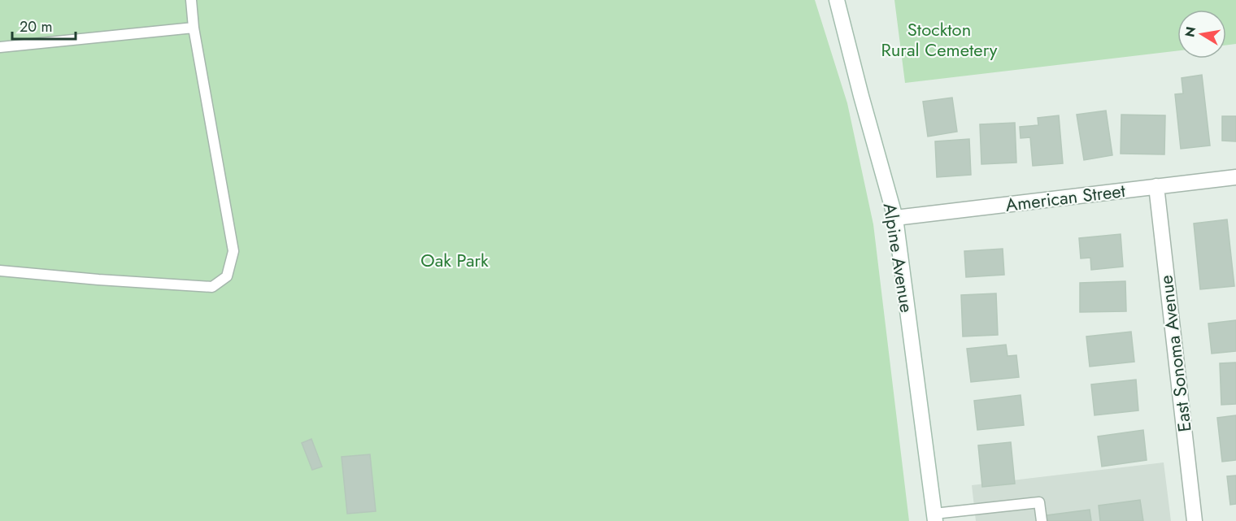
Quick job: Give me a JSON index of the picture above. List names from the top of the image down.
{
  "streets": {
    "street": ["American Street", "Alpine Avenue", "East Sonoma Avenue"]
  },
  "crossings": [
    ["American Street", "Alpine Avenue"],
    ["American Street", "East Sonoma Avenue"]
  ],
  "parks": ["Stockton Rural Cemetery", "Oak Park"],
  "scale_bar": "20 m",
  "north": "left"
}
